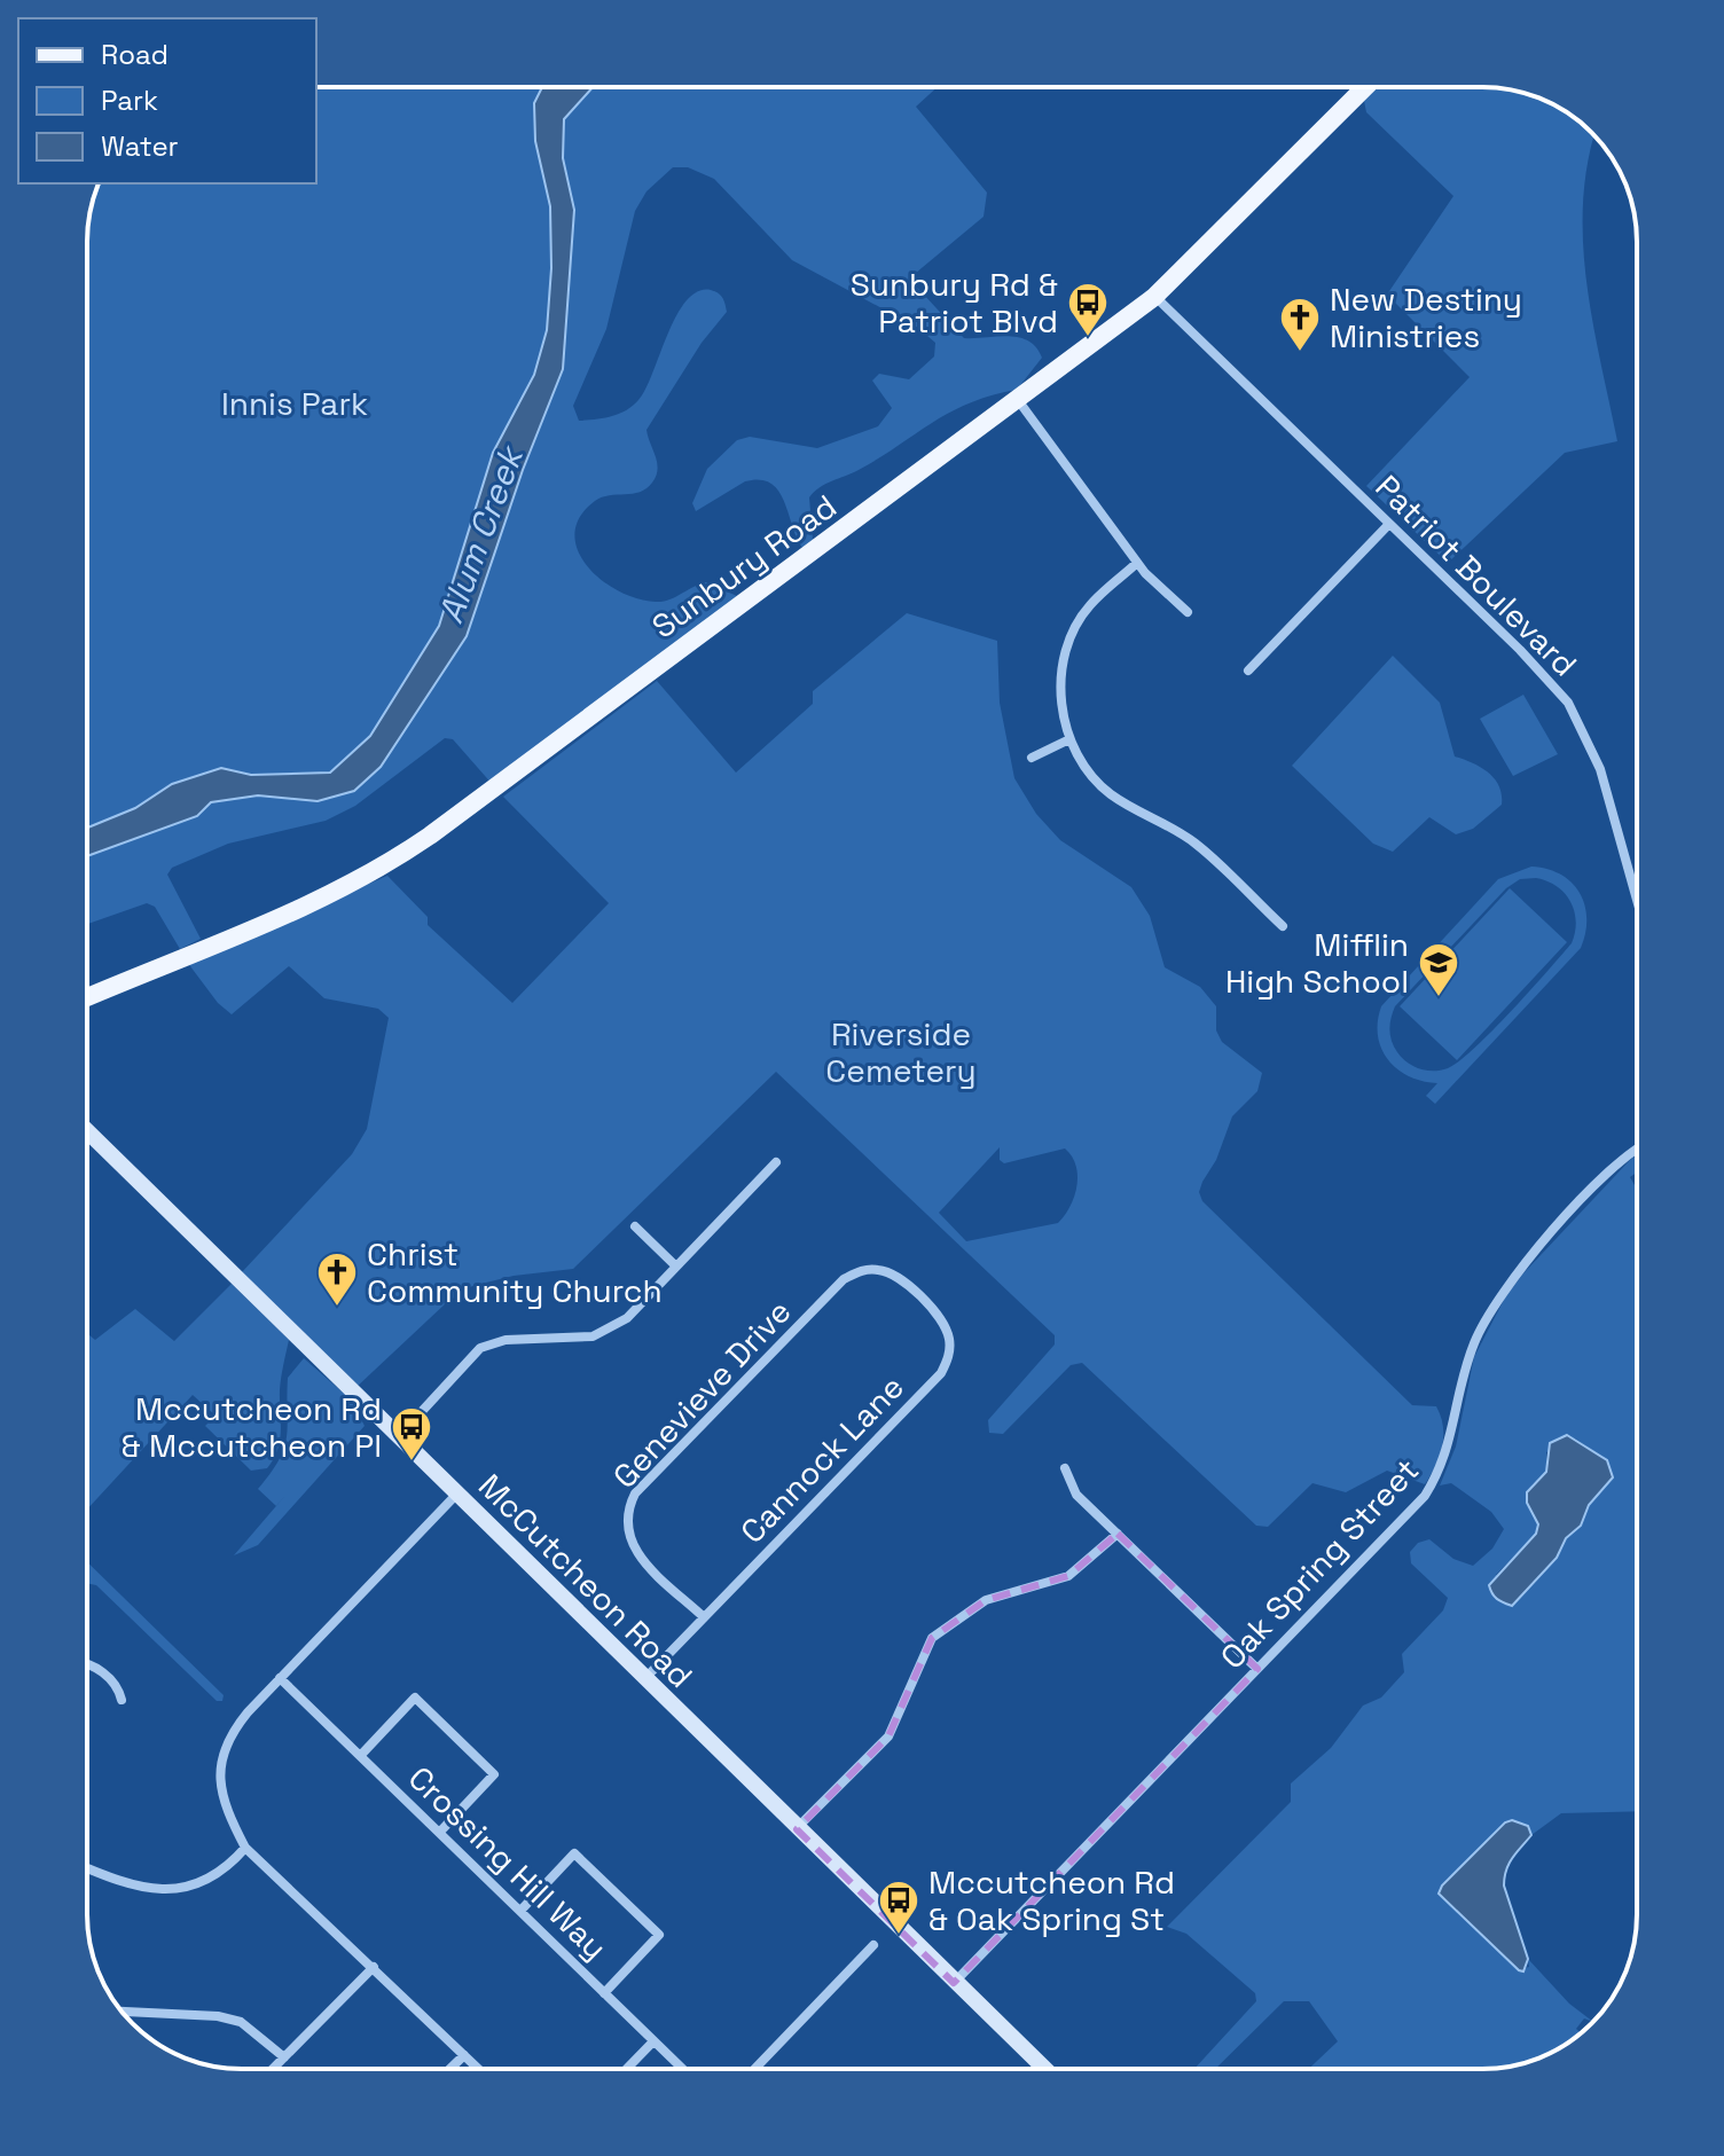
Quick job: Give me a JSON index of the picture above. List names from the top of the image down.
{
  "streets": {
    "main road": ["Sunbury Road", "McCutcheon Road"],
    "street": [
      "Patriot Boulevard",
      "Genevieve Drive",
      "Cannock Lane",
      "Oak Spring Street",
      "Crossing Hill Way"
    ]
  },
  "crossings": [
    ["Sunbury Road", "Patriot Boulevard"],
    ["Genevieve Drive", "Cannock Lane"],
    ["Cannock Lane", "McCutcheon Road"],
    ["Oak Spring Street", "McCutcheon Road"]
  ],
  "water": ["Alum Creek"],
  "parks": ["Innis Park", "Riverside Cemetery"],
  "places": {
    "bus stop": ["Sunbury Rd & Patriot Blvd", "Mccutcheon Rd & Mccutcheon Pl", "Mccutcheon Rd & Oak Spring St"],
    "church": ["New Destiny Ministries", "Christ Community Church"],
    "school or university": ["Mifflin High School"]
  },
  "legend": ["Road", "Park", "Water"]
}
